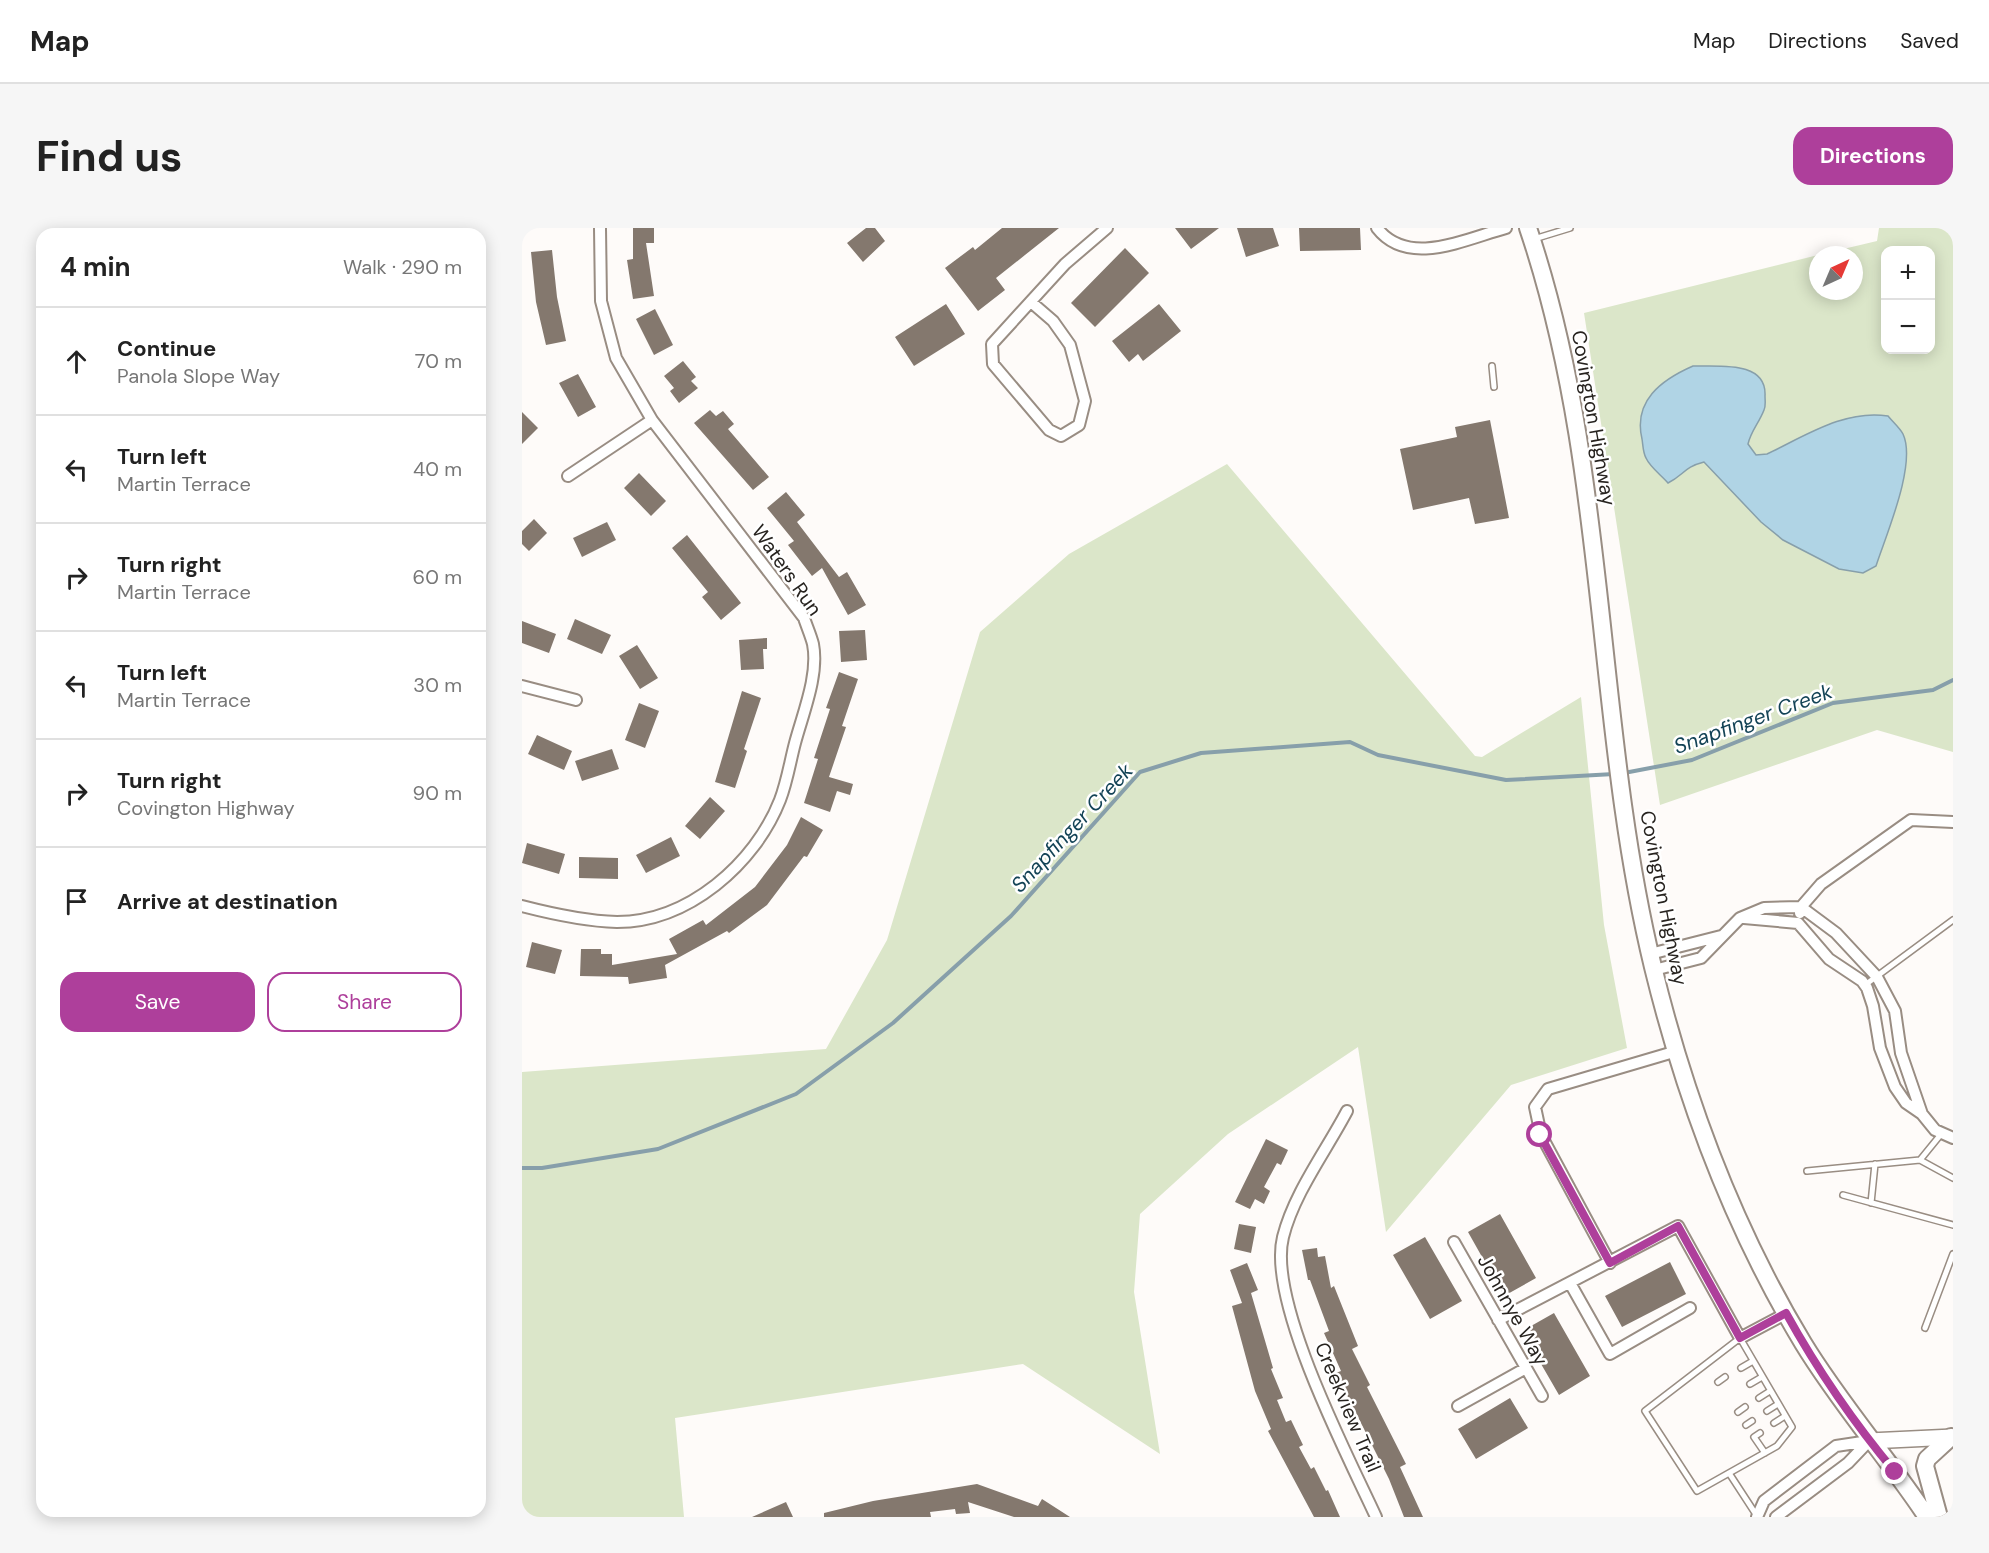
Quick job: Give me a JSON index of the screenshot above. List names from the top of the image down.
{
  "streets": {
    "main road": ["Covington Highway"],
    "street": ["Waters Run", "Johnnye Way", "Creekview Trail"]
  },
  "water": ["Snapfinger Creek"],
  "north": "top right",
  "page": {
    "header": "Map",
    "nav": ["Map", "Directions", "Saved"],
    "buttons": [
      "Directions",
      ["Save", "Share"]
    ],
    "title": "Find us",
    "heading": ["4 min", "Walk · 290 m"],
    "map_buttons": ["+", "−"],
    "list": [
      ["Continue", "Panola Slope Way", "70 m"],
      ["Turn left", "Martin Terrace", "40 m"],
      ["Turn right", "Martin Terrace", "60 m"],
      ["Turn left", "Martin Terrace", "30 m"],
      ["Turn right", "Covington Highway", "90 m"],
      "Arrive at destination"
    ]
  }
}
